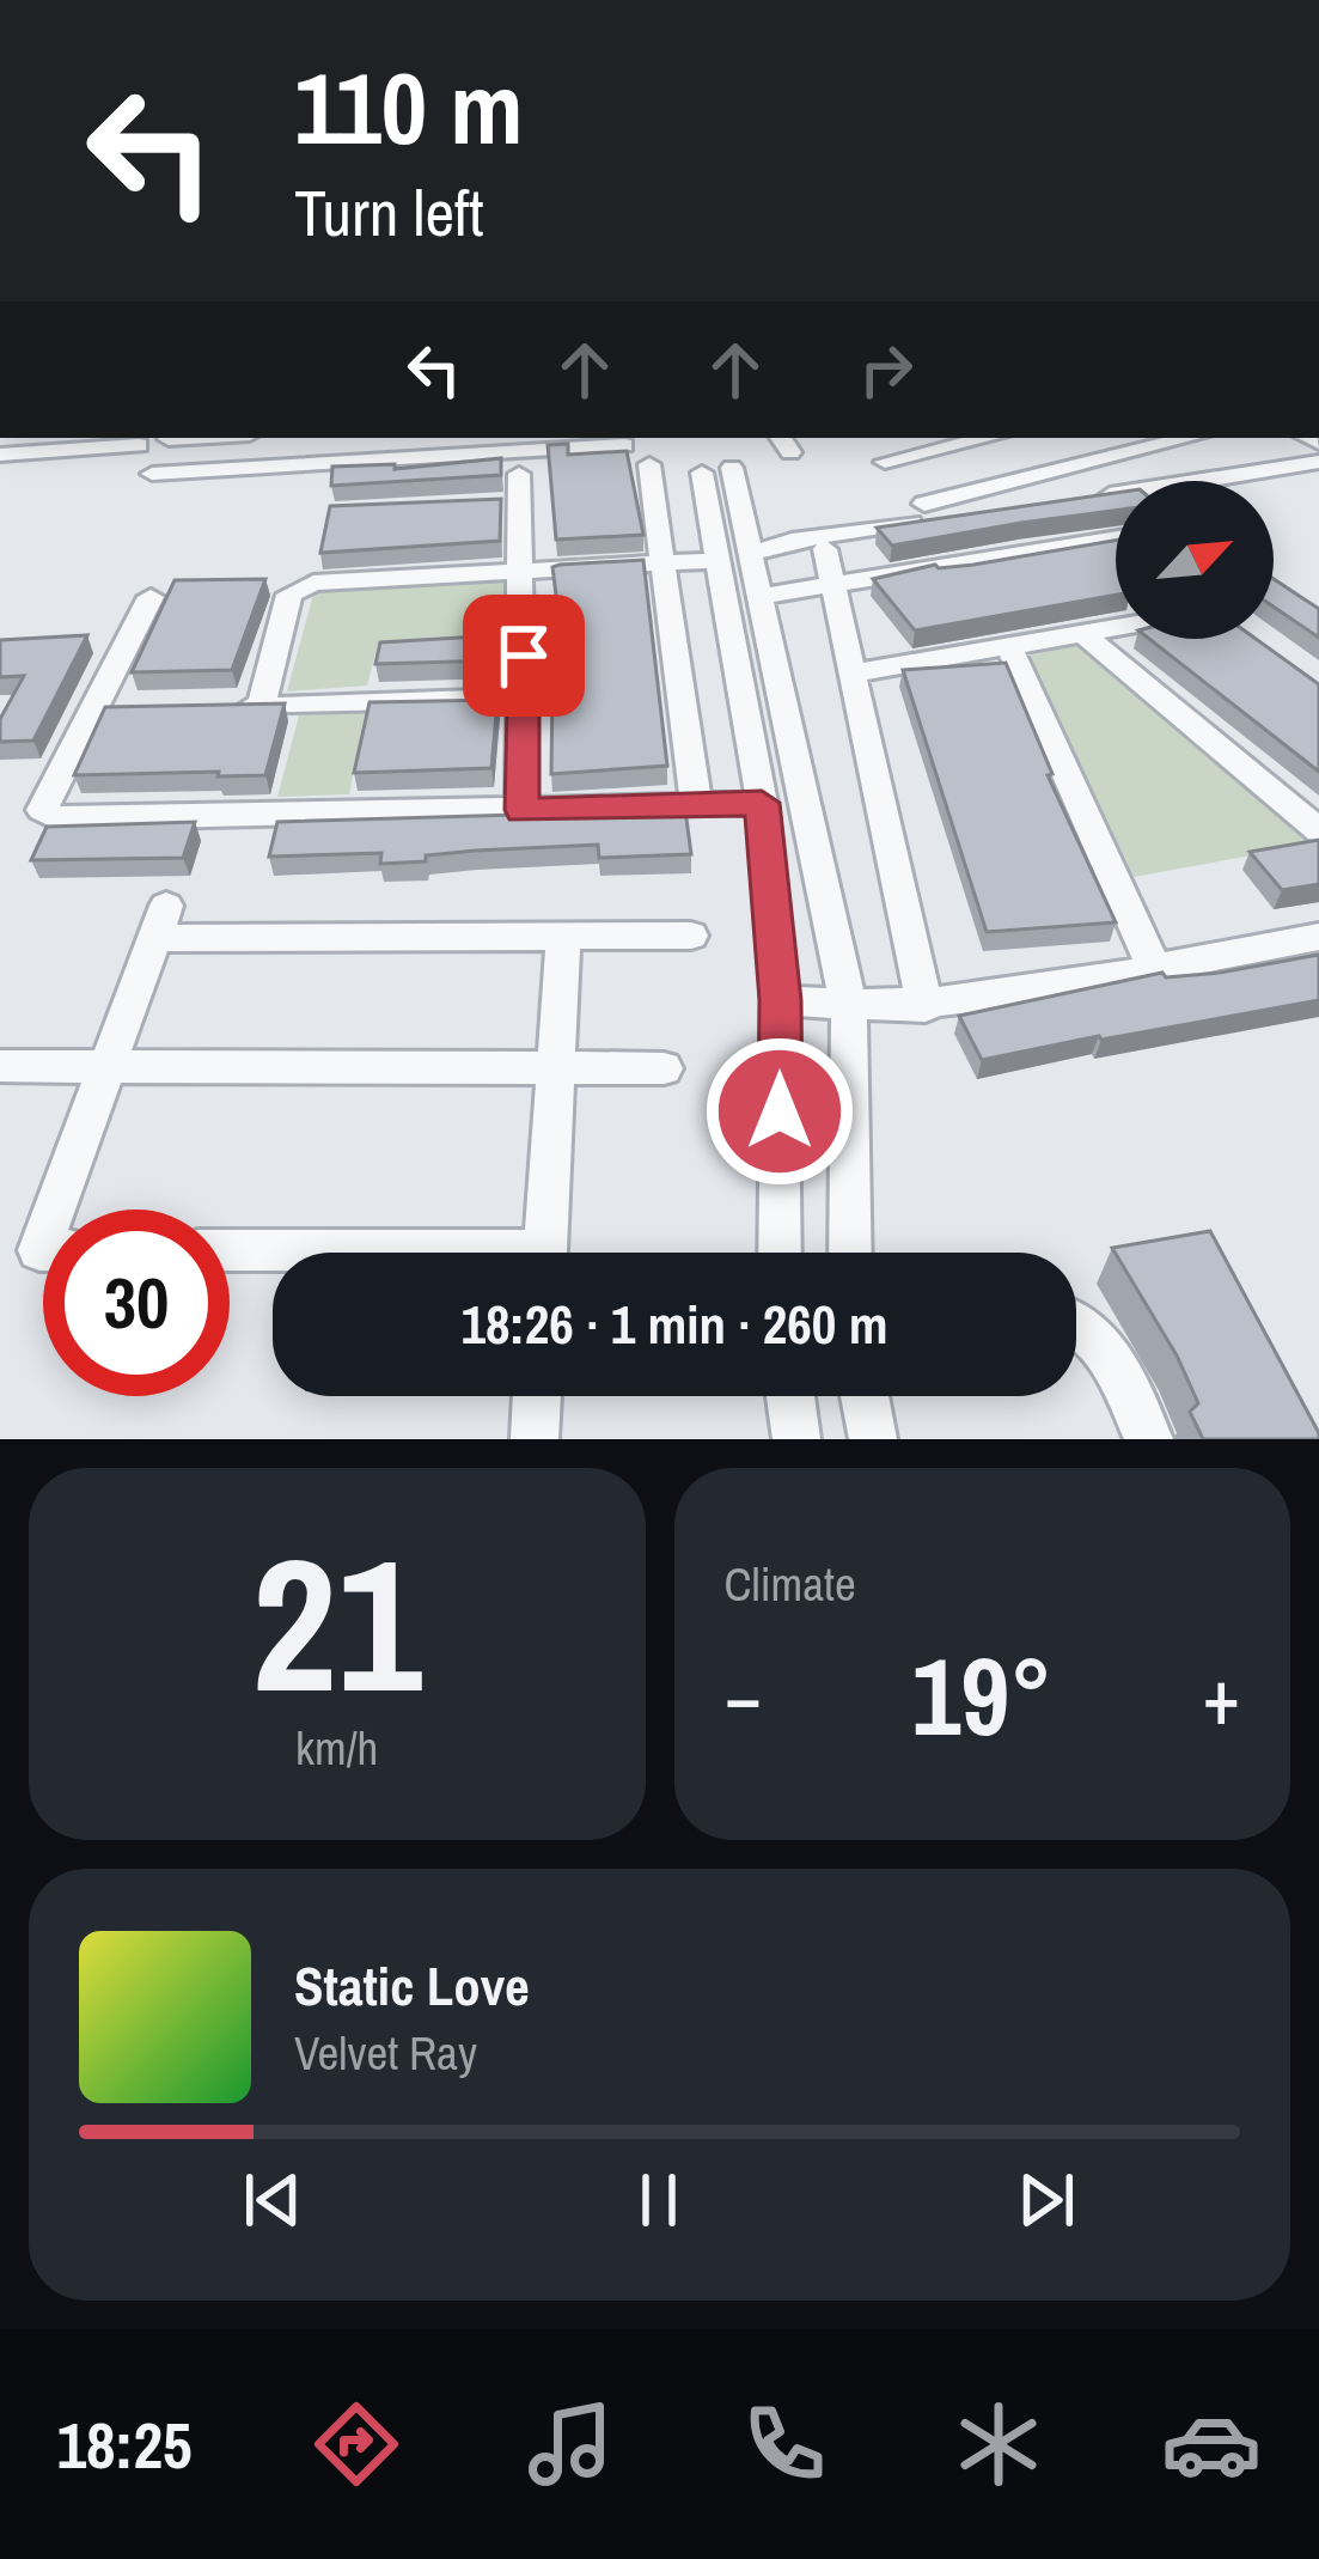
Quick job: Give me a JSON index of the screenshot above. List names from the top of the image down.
{
  "north": "top right",
  "page": {
    "turn": ["110 m", "Turn left"],
    "limit": "30",
    "trip": "18:26 · 1 min · 260 m",
    "tile": [
      ["21", "km/h"],
      "Climate"
    ],
    "heat": ["−", "19°", "+"],
    "song": ["Static Love", "Velvet Ray"],
    "tabs": "18:25"
  }
}
